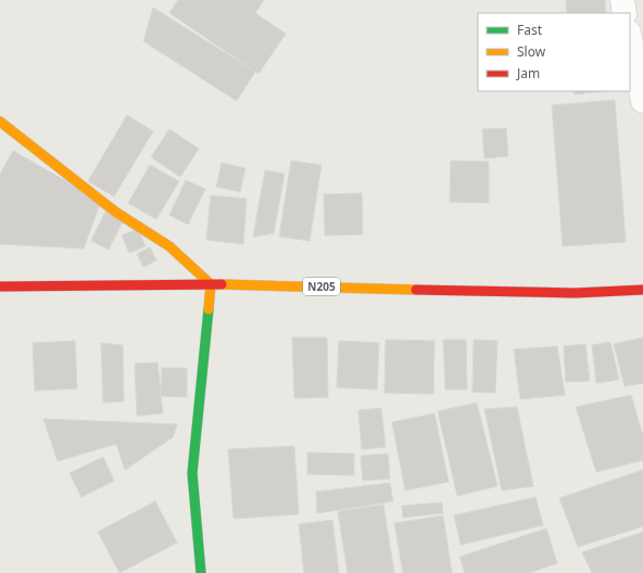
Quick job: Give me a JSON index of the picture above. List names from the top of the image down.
{
  "streets": {
    "main road": ["N205"]
  },
  "legend": ["Fast", "Slow", "Jam"]
}
